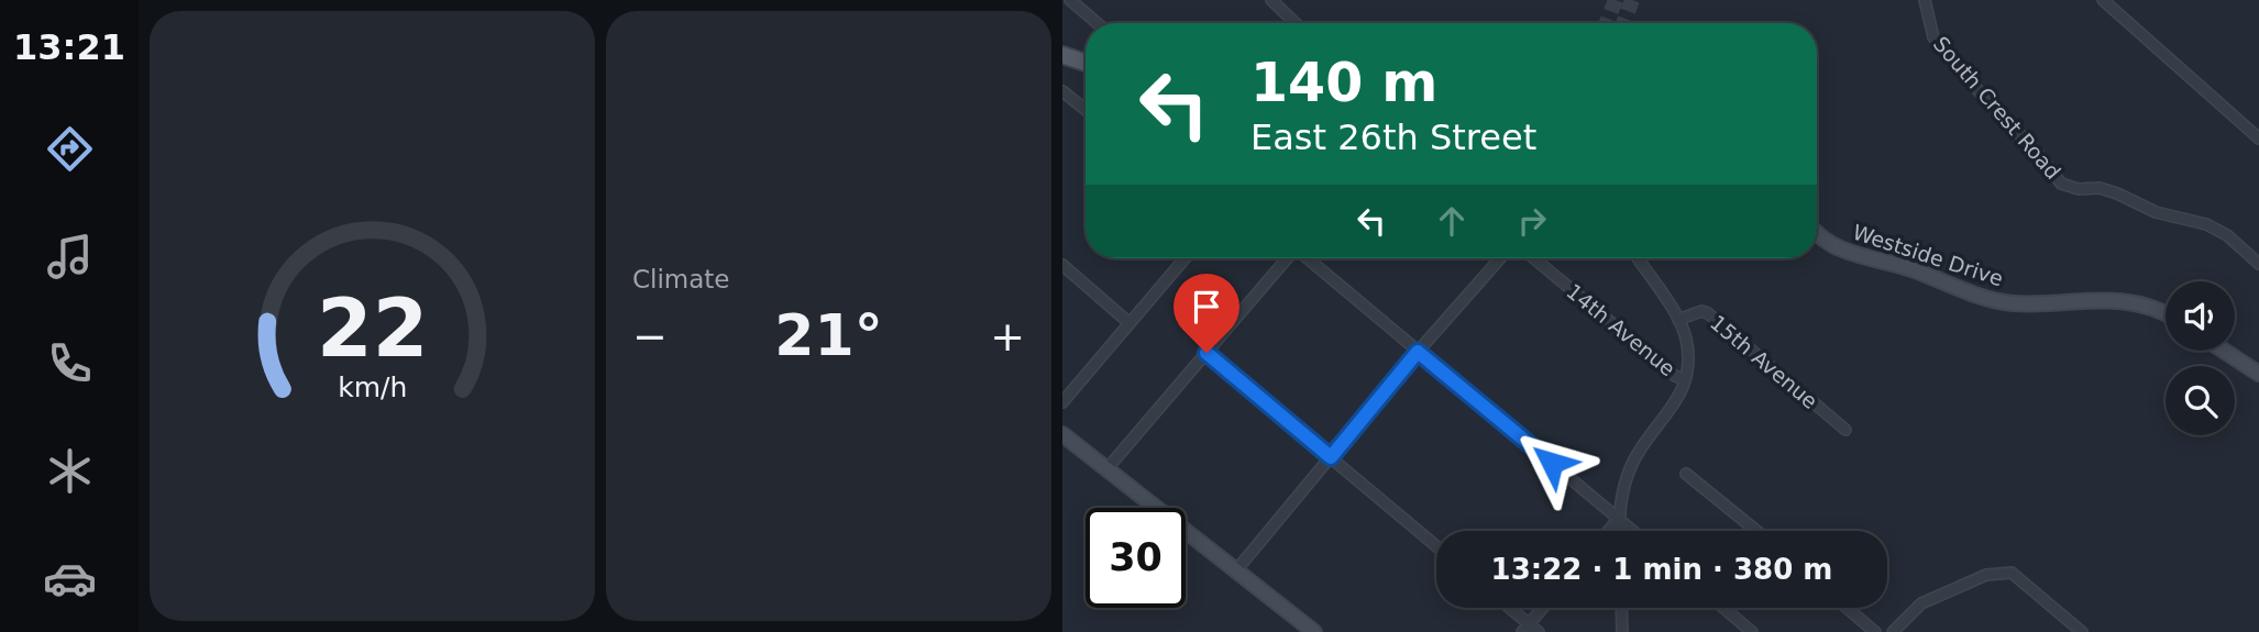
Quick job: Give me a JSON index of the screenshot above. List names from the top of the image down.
{
  "streets": {
    "street": [
      "South Crest Road",
      "Westside Drive",
      "14th Avenue",
      "15th Avenue"
    ]
  },
  "page": {
    "tabs": "13:21",
    "tile": "Climate",
    "turn": ["140 m", "East 26th Street"],
    "heat": ["−", "21°", "+"],
    "limit": "30",
    "trip": "13:22 · 1 min · 380 m",
    "gauge": ["22", "km/h"]
  }
}
